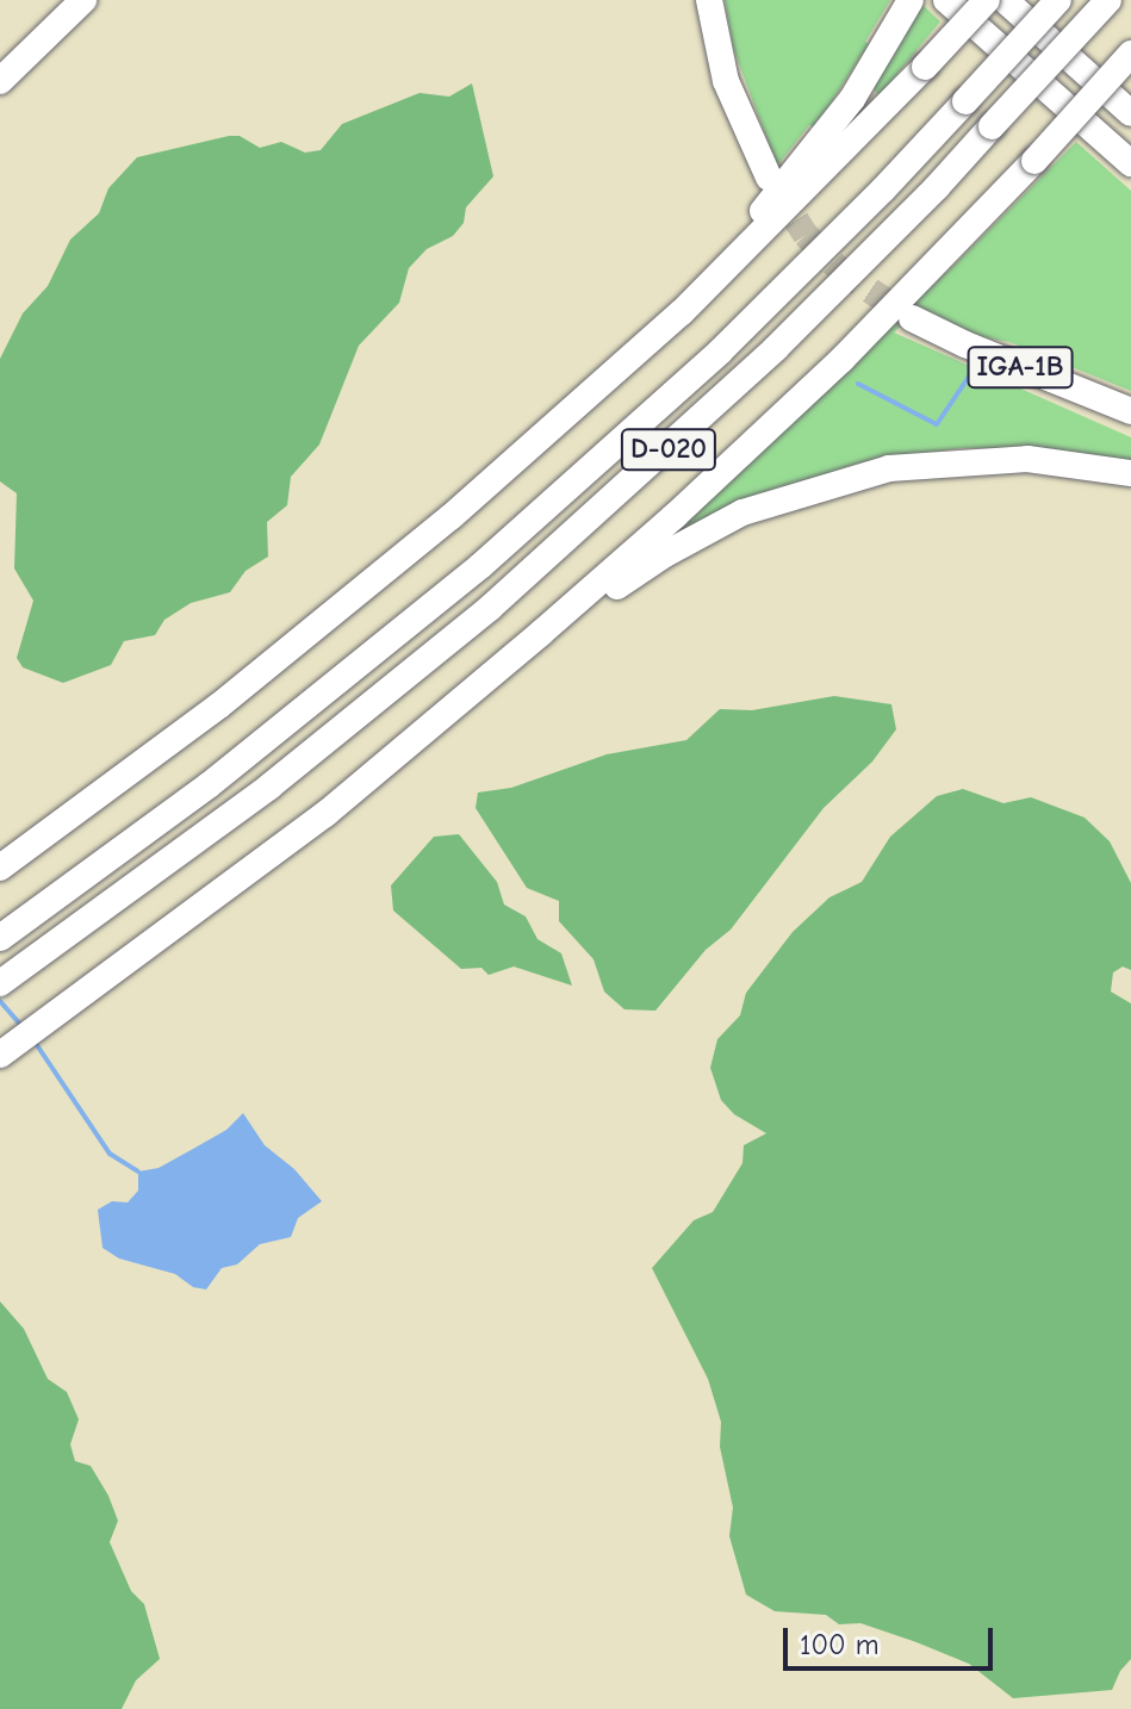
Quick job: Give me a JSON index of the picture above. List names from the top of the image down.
{
  "streets": {
    "highway": ["IGA-1B", "D-020"]
  },
  "scale_bar": "100 m"
}
